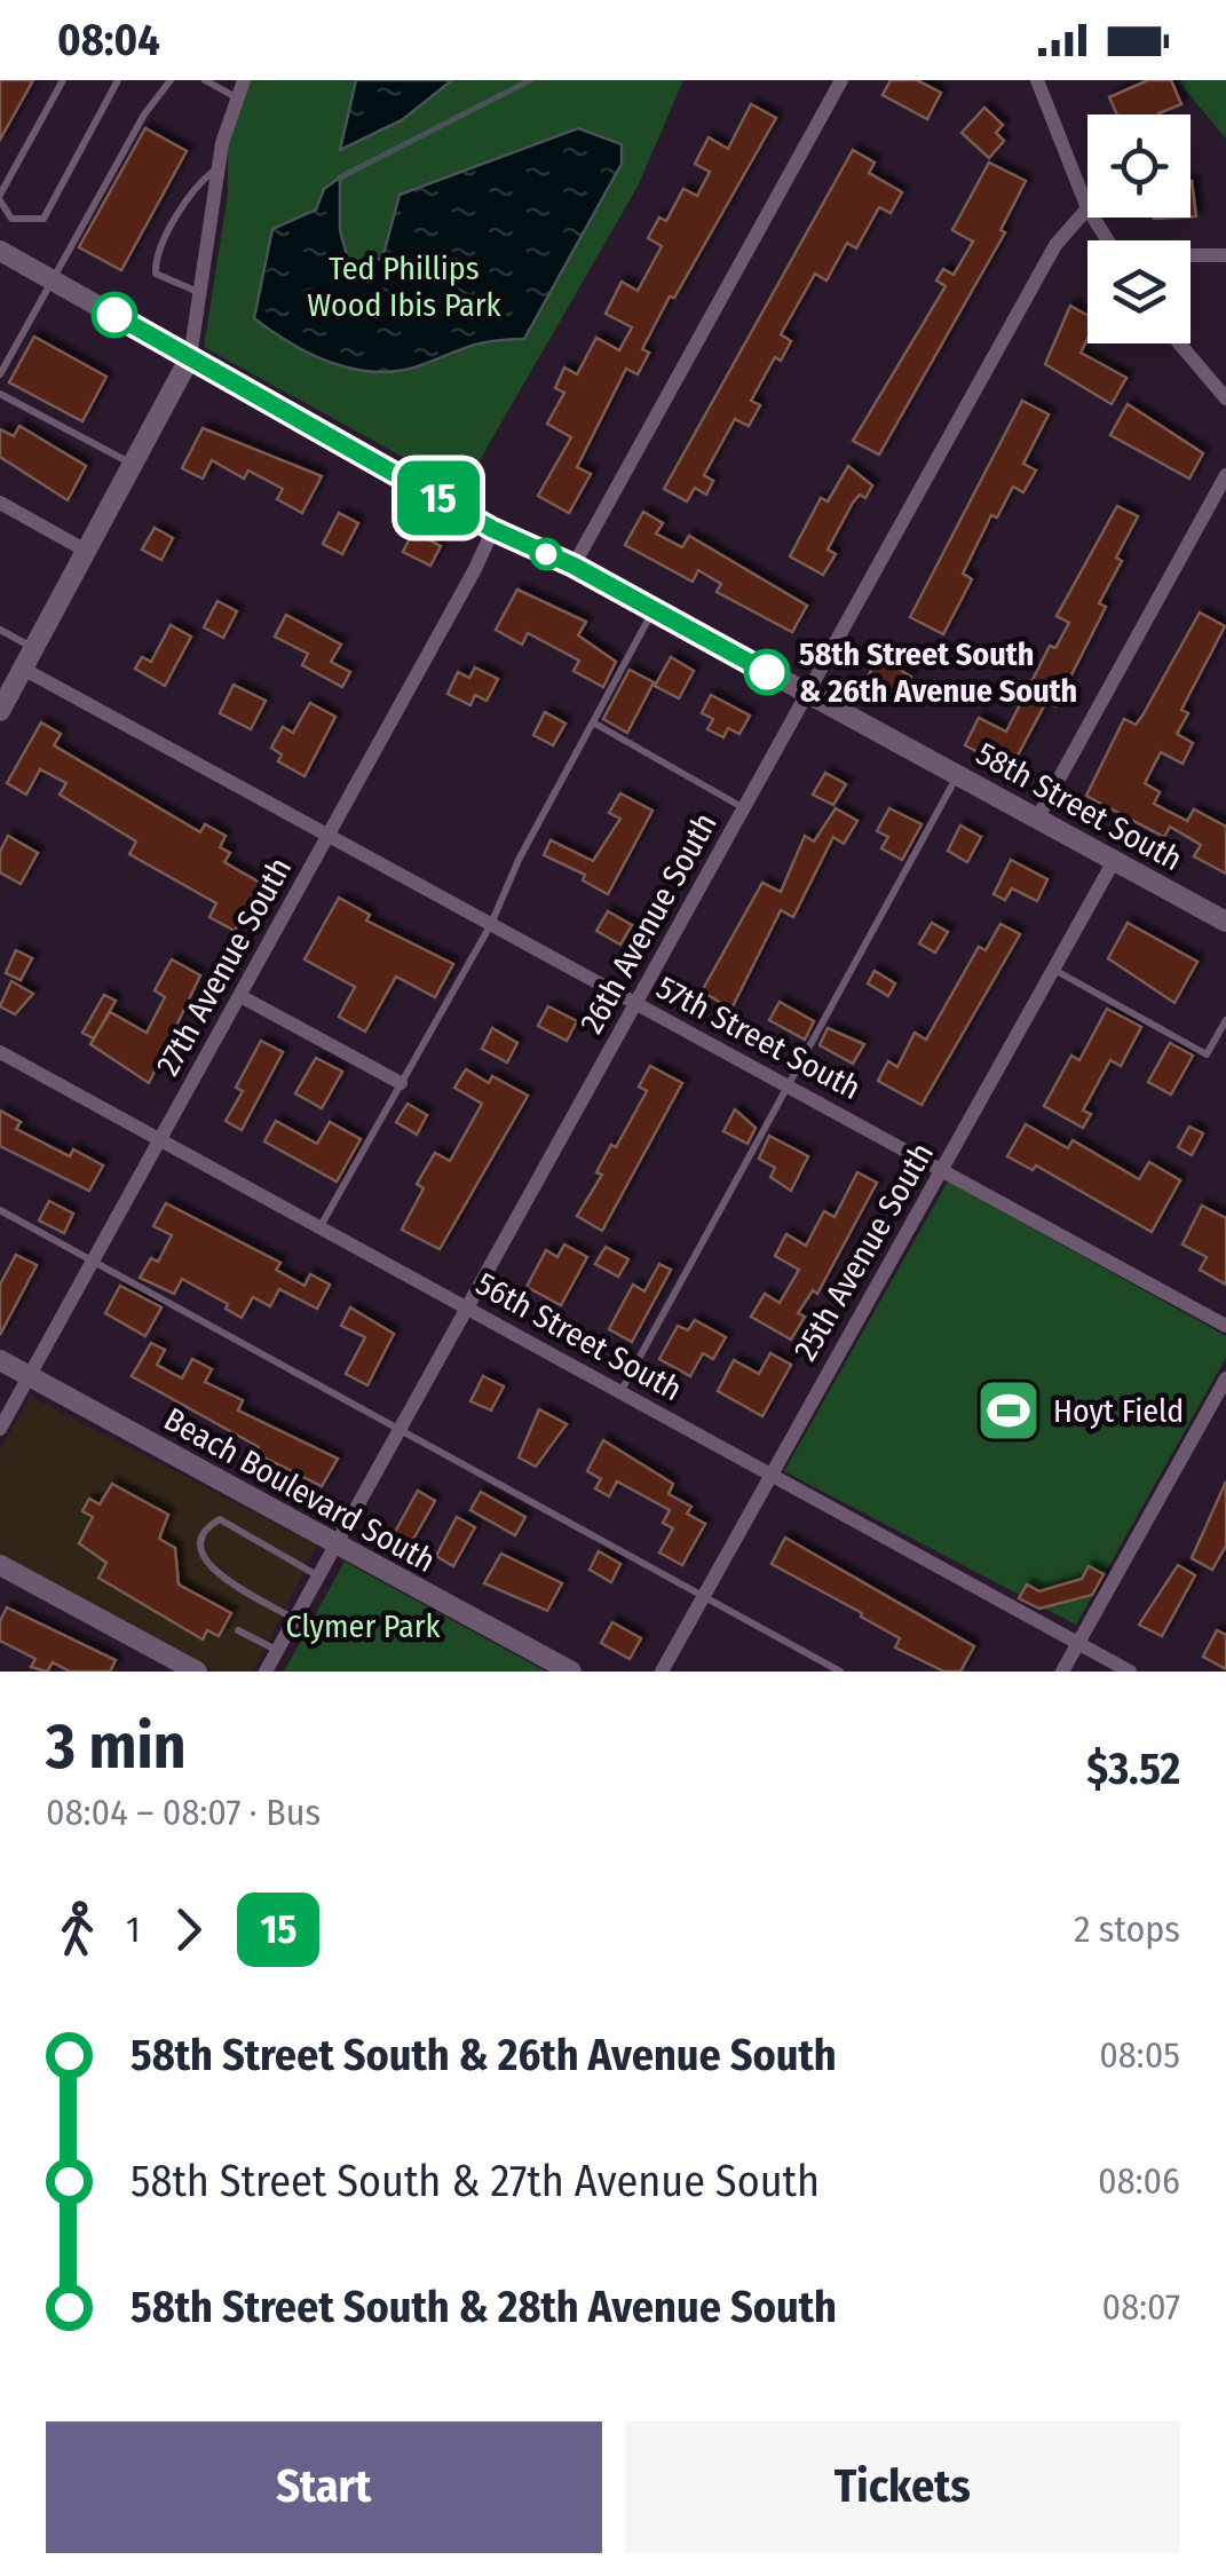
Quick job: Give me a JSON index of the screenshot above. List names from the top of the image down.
{
  "streets": {
    "street": [
      "58th Street South",
      "26th Avenue South",
      "27th Avenue South",
      "57th Street South",
      "25th Avenue South",
      "56th Street South",
      "Beach Boulevard South"
    ]
  },
  "crossings": [
    ["58th Street South", "26th Avenue South"],
    ["58th Street South", "27th Avenue South"],
    ["58th Street South", "25th Avenue South"],
    ["26th Avenue South", "57th Street South"],
    ["26th Avenue South", "56th Street South"],
    ["26th Avenue South", "Beach Boulevard South"],
    ["27th Avenue South", "57th Street South"],
    ["27th Avenue South", "56th Street South"],
    ["27th Avenue South", "Beach Boulevard South"],
    ["57th Street South", "25th Avenue South"],
    ["25th Avenue South", "56th Street South"]
  ],
  "parks": ["Ted Phillips Wood Ibis Park", "Clymer Park"],
  "places": {
    "other": ["58th Street South & 26th Avenue South"],
    "sports": ["Hoyt Field"]
  },
  "lines": ["bus line 15"],
  "page": {
    "status": "08:04",
    "on_map": "15",
    "heading": ["3 min", "08:04 – 08:07 · Bus", "$3.52"],
    "legs": ["1", "15", "2 stops"],
    "list": [
      {
        "name": "58th Street South & 26th Avenue South",
        "value": "08:05"
      },
      {
        "name": "58th Street South & 27th Avenue South",
        "value": "08:06"
      },
      {
        "name": "58th Street South & 28th Avenue South",
        "value": "08:07"
      }
    ],
    "buttons": ["Start", "Tickets"]
  }
}
